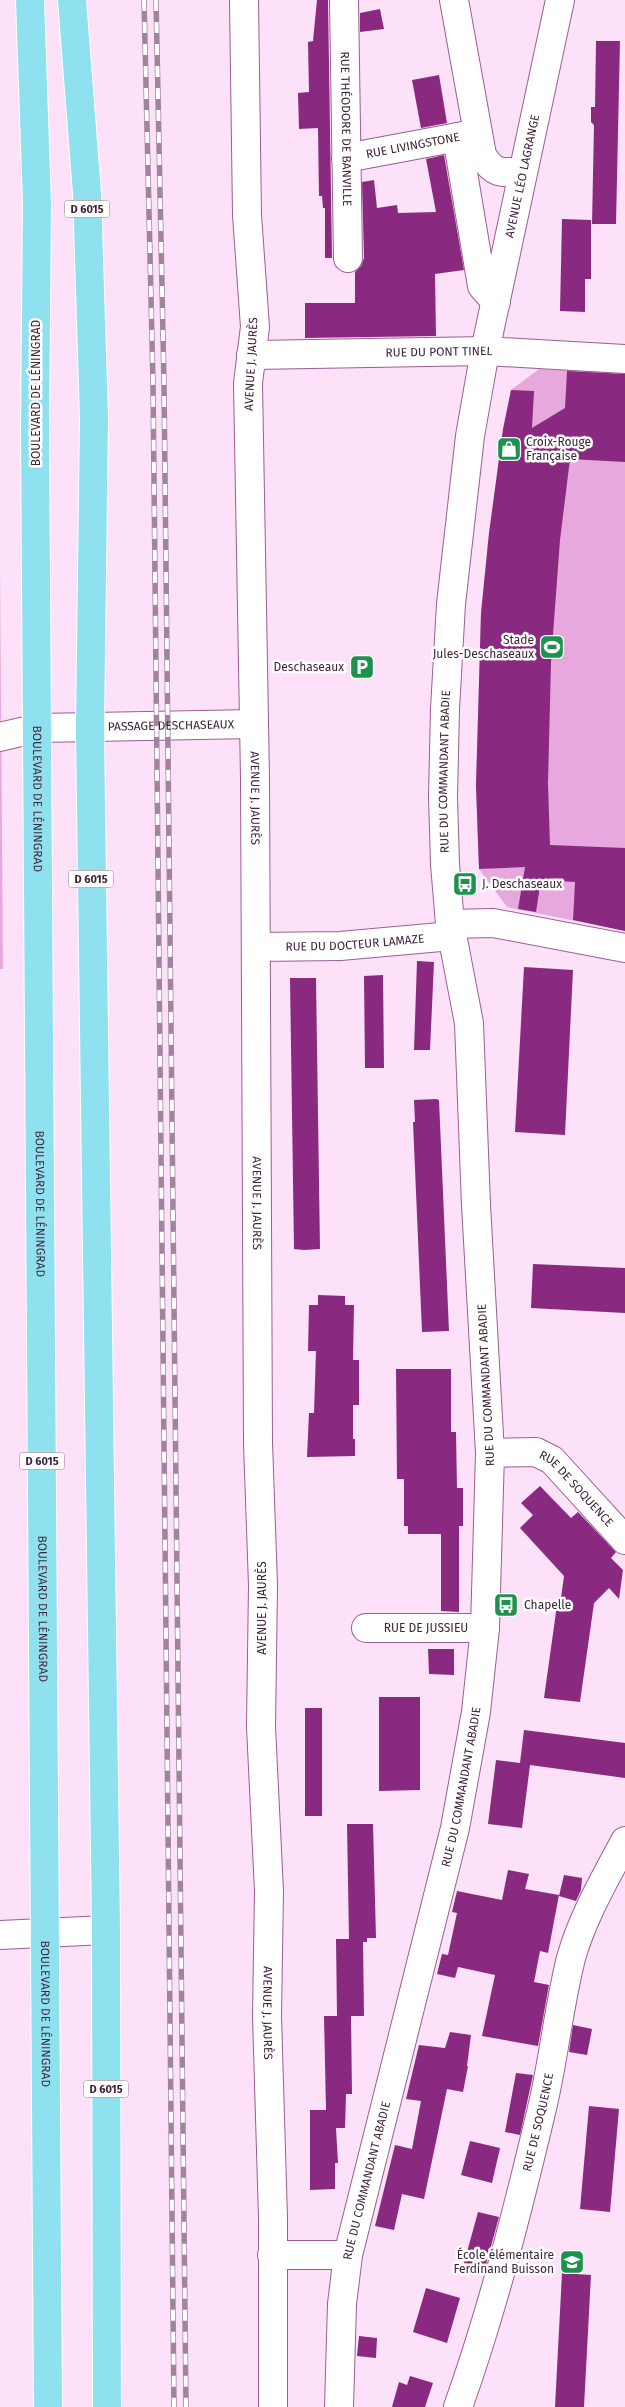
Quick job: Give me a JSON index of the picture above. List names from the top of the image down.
{
  "streets": {
    "main road": ["D 6015", "BOULEVARD DE LÉNINGRAD"],
    "street": [
      "RUE THÉODORE DE BANVILLE",
      "RUE LIVINGSTONE",
      "AVENUE LÉO LAGRANGE",
      "RUE DU PONT TINEL",
      "AVENUE J. JAURÈS",
      "PASSAGE DESCHASEAUX",
      "RUE DU COMMANDANT ABADIE",
      "RUE DU DOCTEUR LAMAZE",
      "RUE DE SOQUENCE",
      "RUE DE JUSSIEU"
    ]
  },
  "crossings": [
    ["RUE THÉODORE DE BANVILLE", "RUE LIVINGSTONE"],
    ["AVENUE LÉO LAGRANGE", "RUE DU PONT TINEL"],
    ["AVENUE LÉO LAGRANGE", "RUE DU COMMANDANT ABADIE"],
    ["D 6015", "PASSAGE DESCHASEAUX"],
    ["RUE DU PONT TINEL", "AVENUE J. JAURÈS"],
    ["RUE DU PONT TINEL", "RUE DU COMMANDANT ABADIE"],
    ["AVENUE J. JAURÈS", "PASSAGE DESCHASEAUX"],
    ["AVENUE J. JAURÈS", "RUE DU DOCTEUR LAMAZE"],
    ["BOULEVARD DE LÉNINGRAD", "PASSAGE DESCHASEAUX"],
    ["RUE DU COMMANDANT ABADIE", "RUE DU DOCTEUR LAMAZE"],
    ["RUE DU COMMANDANT ABADIE", "RUE DE SOQUENCE"],
    ["RUE DU COMMANDANT ABADIE", "RUE DE JUSSIEU"]
  ],
  "places": {
    "shop": ["Croix-Rouge Française"],
    "sports": ["Stade Jules-Deschaseaux"],
    "parking": ["Deschaseaux"],
    "bus stop": ["J. Deschaseaux", "Chapelle"],
    "school or university": ["École élémentaire Ferdinand Buisson"]
  }
}
